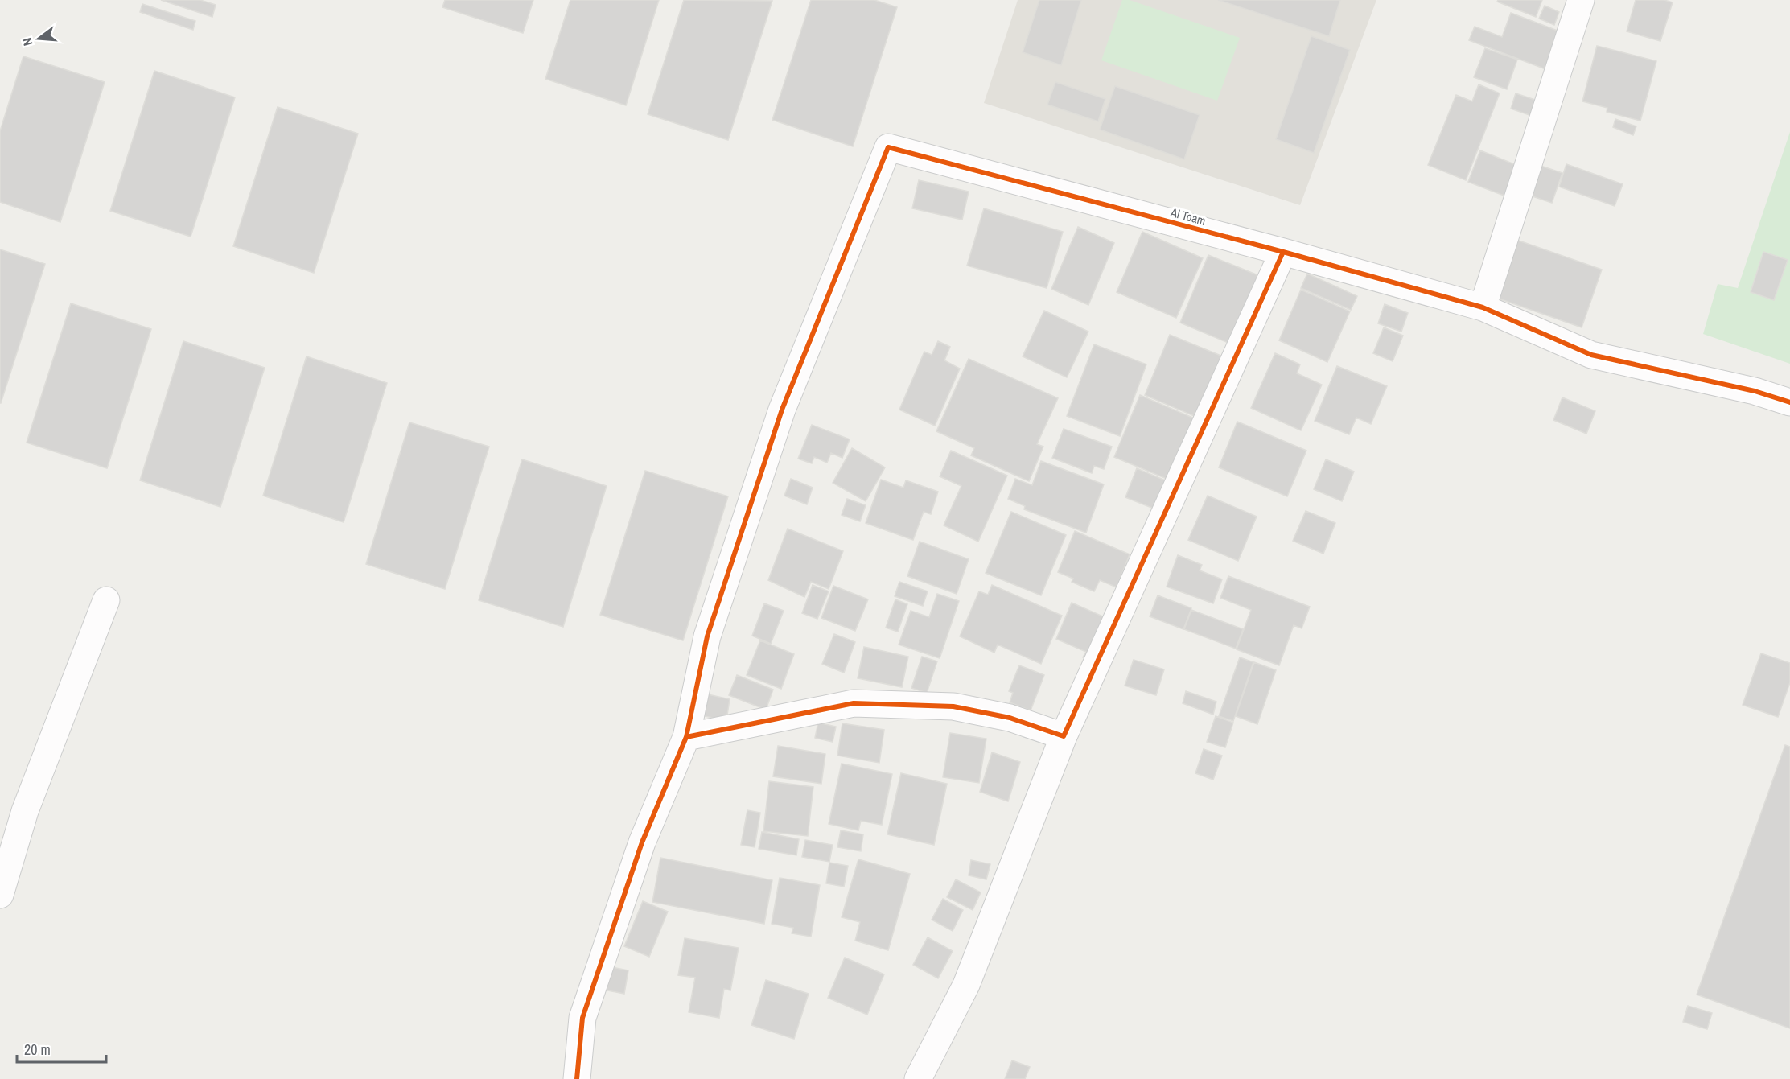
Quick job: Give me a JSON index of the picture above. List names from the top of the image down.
{
  "streets": {
    "street": ["Al Toam"]
  },
  "scale_bar": "20 m",
  "north": "left"
}
